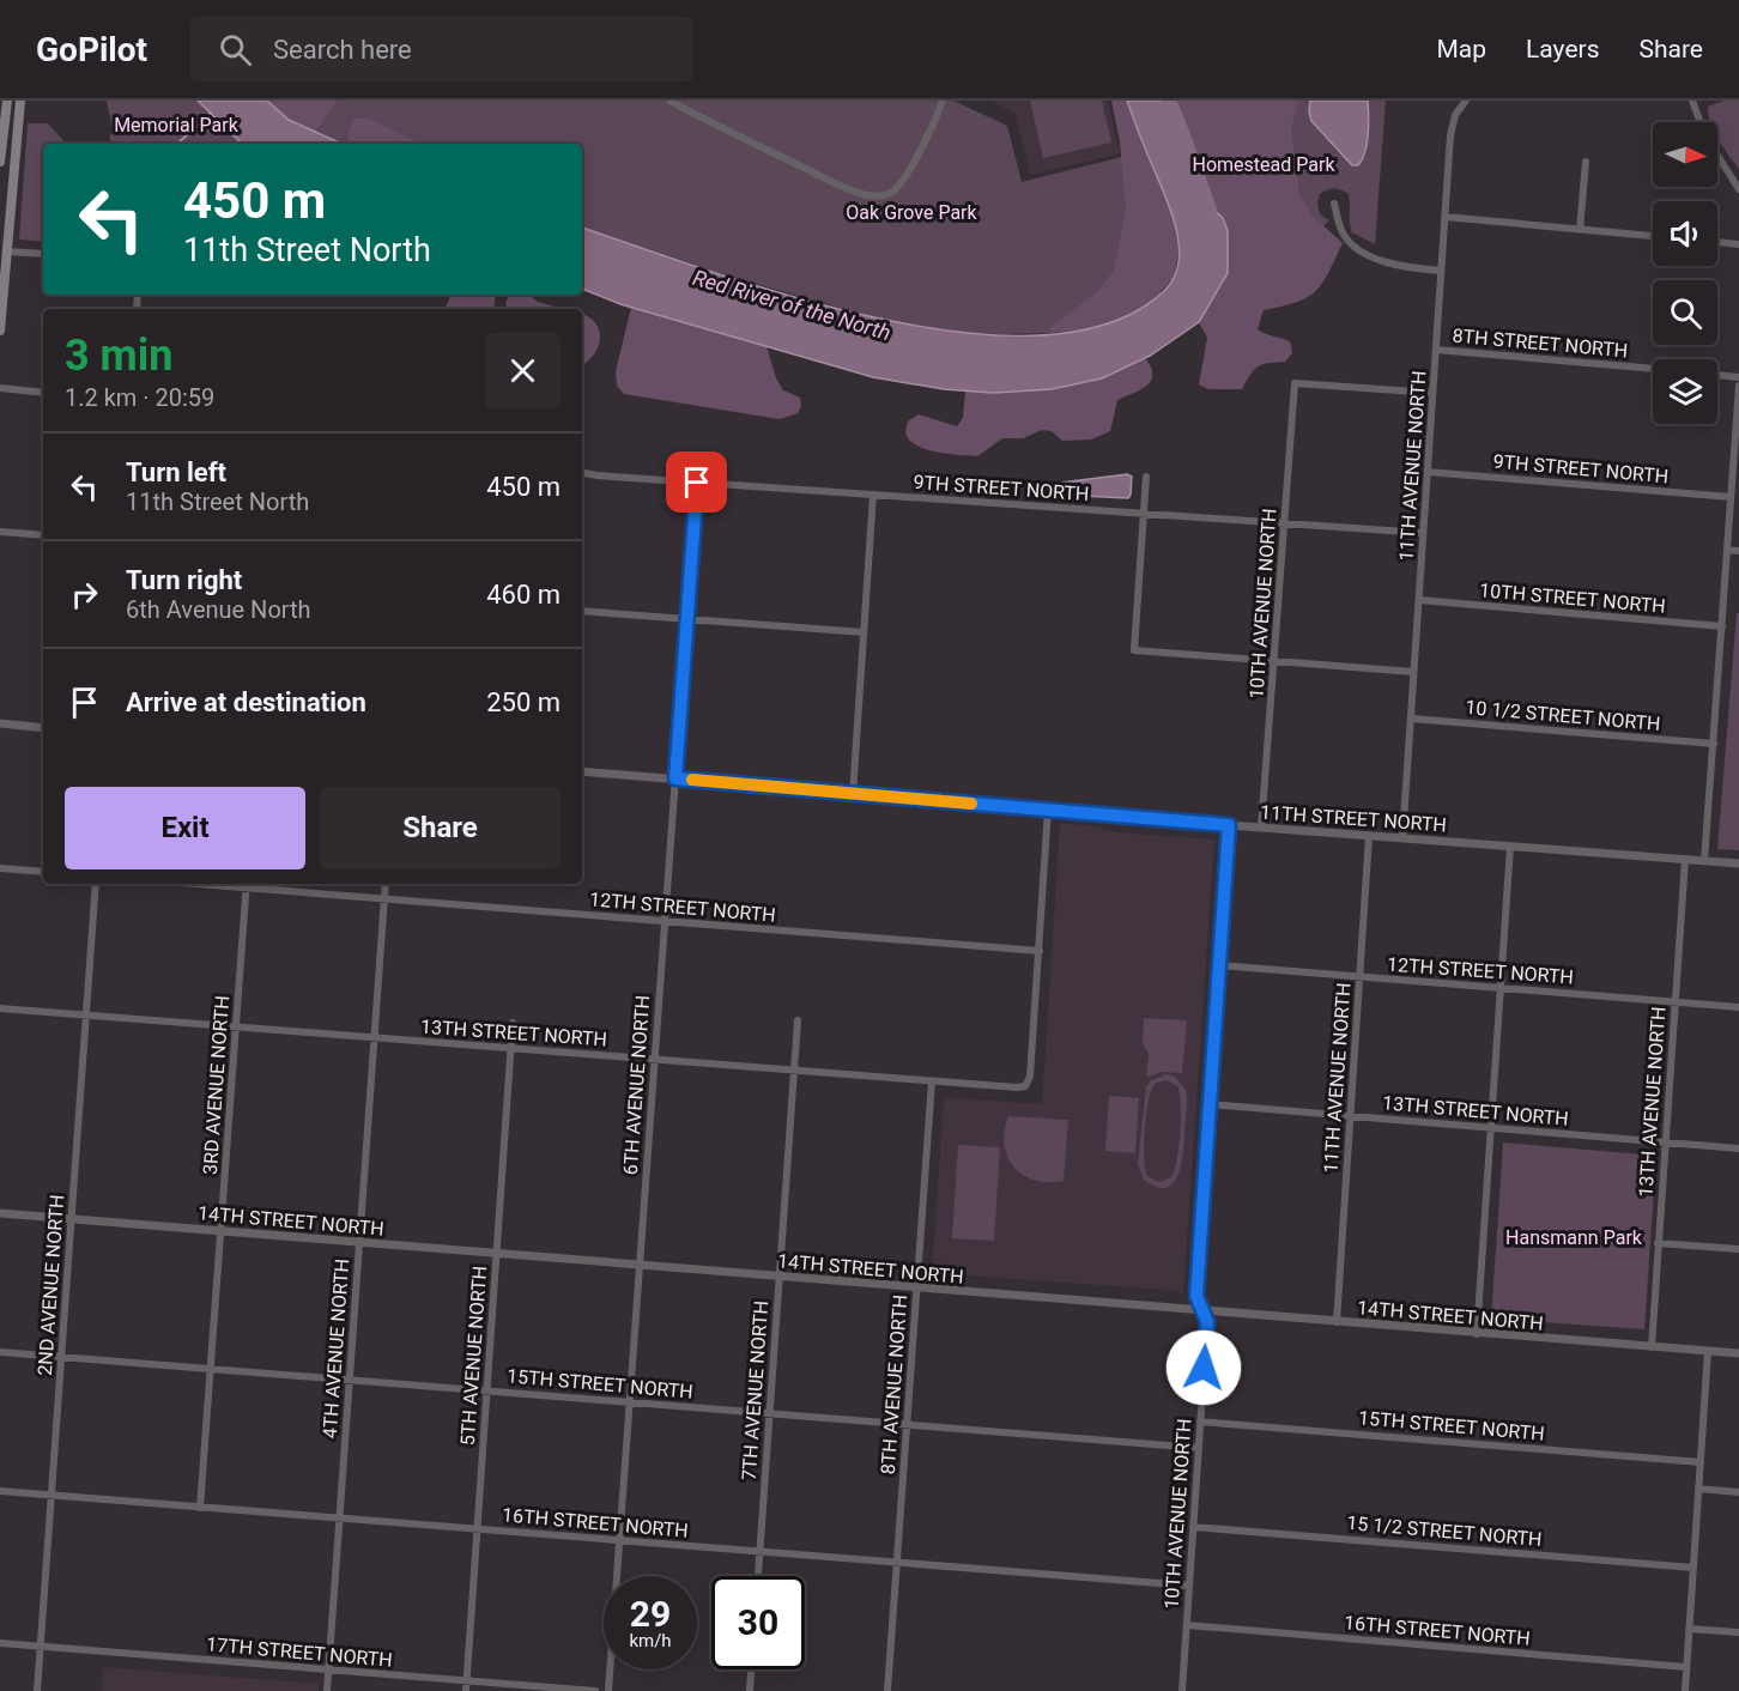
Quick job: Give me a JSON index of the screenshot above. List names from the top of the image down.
{
  "streets": {
    "street": [
      "8TH STREET NORTH",
      "11TH AVENUE NORTH",
      "9TH STREET NORTH",
      "10TH STREET NORTH",
      "10TH AVENUE NORTH",
      "10 1/2 STREET NORTH",
      "11TH STREET NORTH",
      "12TH STREET NORTH",
      "13TH STREET NORTH",
      "3RD AVENUE NORTH",
      "6TH AVENUE NORTH",
      "13TH AVENUE NORTH",
      "14TH STREET NORTH",
      "2ND AVENUE NORTH",
      "4TH AVENUE NORTH",
      "5TH AVENUE NORTH",
      "15TH STREET NORTH",
      "8TH AVENUE NORTH",
      "7TH AVENUE NORTH",
      "16TH STREET NORTH",
      "15 1/2 STREET NORTH",
      "17TH STREET NORTH"
    ]
  },
  "crossings": [
    ["8TH STREET NORTH", "11TH AVENUE NORTH"],
    ["11TH AVENUE NORTH", "9TH STREET NORTH"],
    ["11TH AVENUE NORTH", "10TH STREET NORTH"],
    ["11TH AVENUE NORTH", "10TH AVENUE NORTH"],
    ["11TH AVENUE NORTH", "10 1/2 STREET NORTH"],
    ["11TH AVENUE NORTH", "11TH STREET NORTH"],
    ["11TH AVENUE NORTH", "12TH STREET NORTH"],
    ["11TH AVENUE NORTH", "13TH STREET NORTH"],
    ["11TH AVENUE NORTH", "14TH STREET NORTH"],
    ["9TH STREET NORTH", "10TH AVENUE NORTH"],
    ["9TH STREET NORTH", "6TH AVENUE NORTH"],
    ["10TH AVENUE NORTH", "11TH STREET NORTH"],
    ["10TH AVENUE NORTH", "12TH STREET NORTH"],
    ["10TH AVENUE NORTH", "13TH STREET NORTH"],
    ["10TH AVENUE NORTH", "14TH STREET NORTH"],
    ["10TH AVENUE NORTH", "15TH STREET NORTH"],
    ["10TH AVENUE NORTH", "16TH STREET NORTH"],
    ["10TH AVENUE NORTH", "15 1/2 STREET NORTH"],
    ["11TH STREET NORTH", "6TH AVENUE NORTH"],
    ["11TH STREET NORTH", "13TH AVENUE NORTH"],
    ["12TH STREET NORTH", "13TH STREET NORTH"],
    ["12TH STREET NORTH", "3RD AVENUE NORTH"],
    ["12TH STREET NORTH", "6TH AVENUE NORTH"],
    ["12TH STREET NORTH", "13TH AVENUE NORTH"],
    ["12TH STREET NORTH", "4TH AVENUE NORTH"],
    ["13TH STREET NORTH", "3RD AVENUE NORTH"],
    ["13TH STREET NORTH", "6TH AVENUE NORTH"],
    ["13TH STREET NORTH", "13TH AVENUE NORTH"],
    ["13TH STREET NORTH", "2ND AVENUE NORTH"],
    ["13TH STREET NORTH", "4TH AVENUE NORTH"],
    ["13TH STREET NORTH", "5TH AVENUE NORTH"],
    ["13TH STREET NORTH", "8TH AVENUE NORTH"],
    ["13TH STREET NORTH", "7TH AVENUE NORTH"],
    ["3RD AVENUE NORTH", "14TH STREET NORTH"],
    ["3RD AVENUE NORTH", "15TH STREET NORTH"],
    ["3RD AVENUE NORTH", "16TH STREET NORTH"],
    ["6TH AVENUE NORTH", "14TH STREET NORTH"],
    ["6TH AVENUE NORTH", "15TH STREET NORTH"],
    ["6TH AVENUE NORTH", "16TH STREET NORTH"],
    ["13TH AVENUE NORTH", "14TH STREET NORTH"],
    ["14TH STREET NORTH", "2ND AVENUE NORTH"],
    ["14TH STREET NORTH", "4TH AVENUE NORTH"],
    ["14TH STREET NORTH", "5TH AVENUE NORTH"],
    ["14TH STREET NORTH", "8TH AVENUE NORTH"],
    ["14TH STREET NORTH", "7TH AVENUE NORTH"],
    ["2ND AVENUE NORTH", "15TH STREET NORTH"],
    ["2ND AVENUE NORTH", "16TH STREET NORTH"],
    ["2ND AVENUE NORTH", "17TH STREET NORTH"],
    ["4TH AVENUE NORTH", "15TH STREET NORTH"],
    ["4TH AVENUE NORTH", "16TH STREET NORTH"],
    ["4TH AVENUE NORTH", "17TH STREET NORTH"],
    ["5TH AVENUE NORTH", "15TH STREET NORTH"],
    ["5TH AVENUE NORTH", "16TH STREET NORTH"],
    ["5TH AVENUE NORTH", "17TH STREET NORTH"],
    ["15TH STREET NORTH", "8TH AVENUE NORTH"],
    ["15TH STREET NORTH", "7TH AVENUE NORTH"],
    ["8TH AVENUE NORTH", "16TH STREET NORTH"],
    ["7TH AVENUE NORTH", "16TH STREET NORTH"]
  ],
  "water": ["Red River of the North"],
  "parks": [
    "Memorial Park",
    "Homestead Park",
    "Oak Grove Park",
    "Hansmann Park"
  ],
  "north": "right",
  "page": {
    "header": "GoPilot",
    "search": "Search here",
    "nav": ["Map", "Layers", "Share"],
    "turn": ["450 m", "11th Street North"],
    "heading": ["3 min", "1.2 km · 20:59"],
    "list": [
      {
        "name": "Turn left",
        "note": "11th Street North",
        "value": "450 m"
      },
      {
        "name": "Turn right",
        "note": "6th Avenue North",
        "value": "460 m"
      },
      {
        "name": "Arrive at destination",
        "value": "250 m"
      }
    ],
    "buttons": ["Exit", "Share"],
    "speed": "29 km/h",
    "limit": "30"
  }
}
